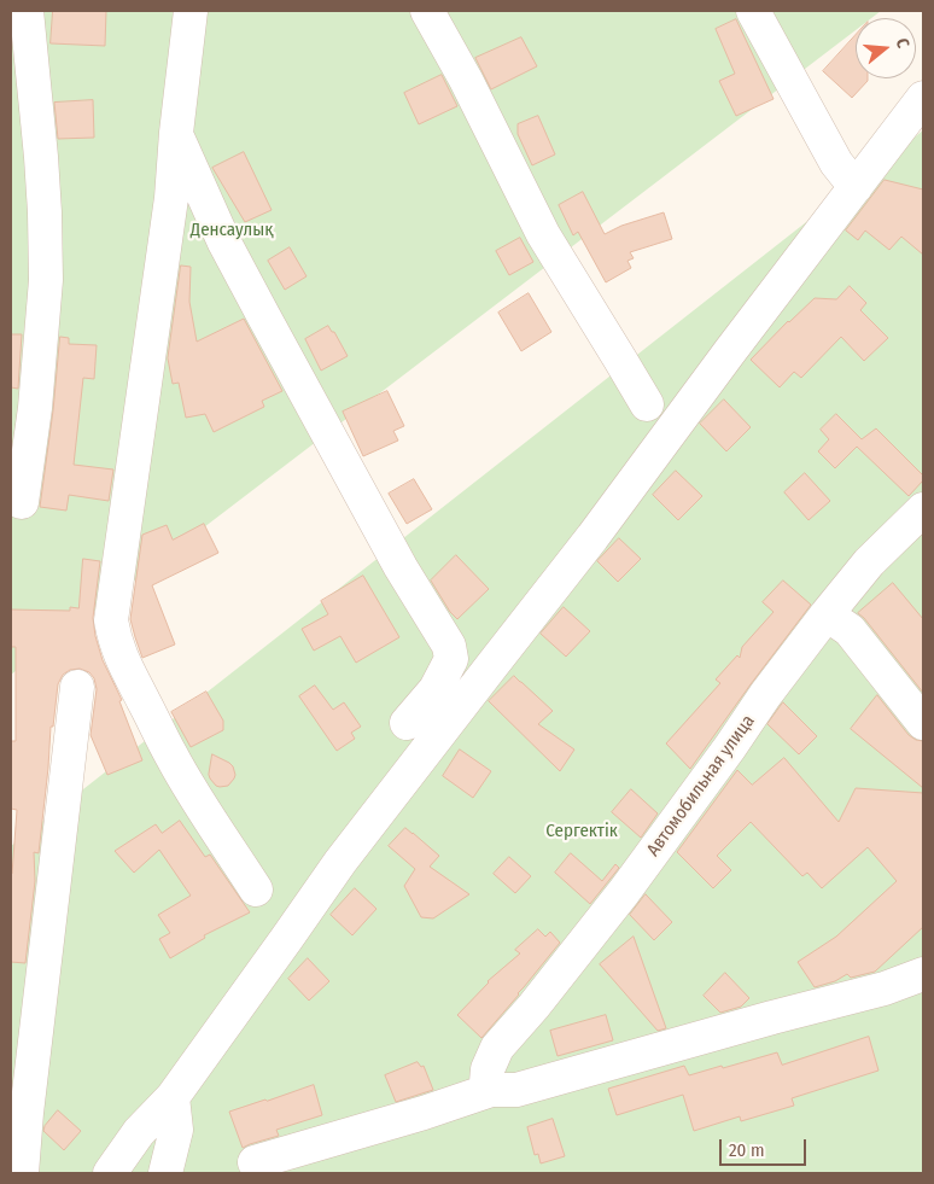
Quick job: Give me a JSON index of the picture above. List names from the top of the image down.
{
  "streets": {
    "street": ["Автомобильная улица"]
  },
  "parks": ["Денсаулық", "Сергектік"],
  "scale_bar": "20 m",
  "north": "right"
}
